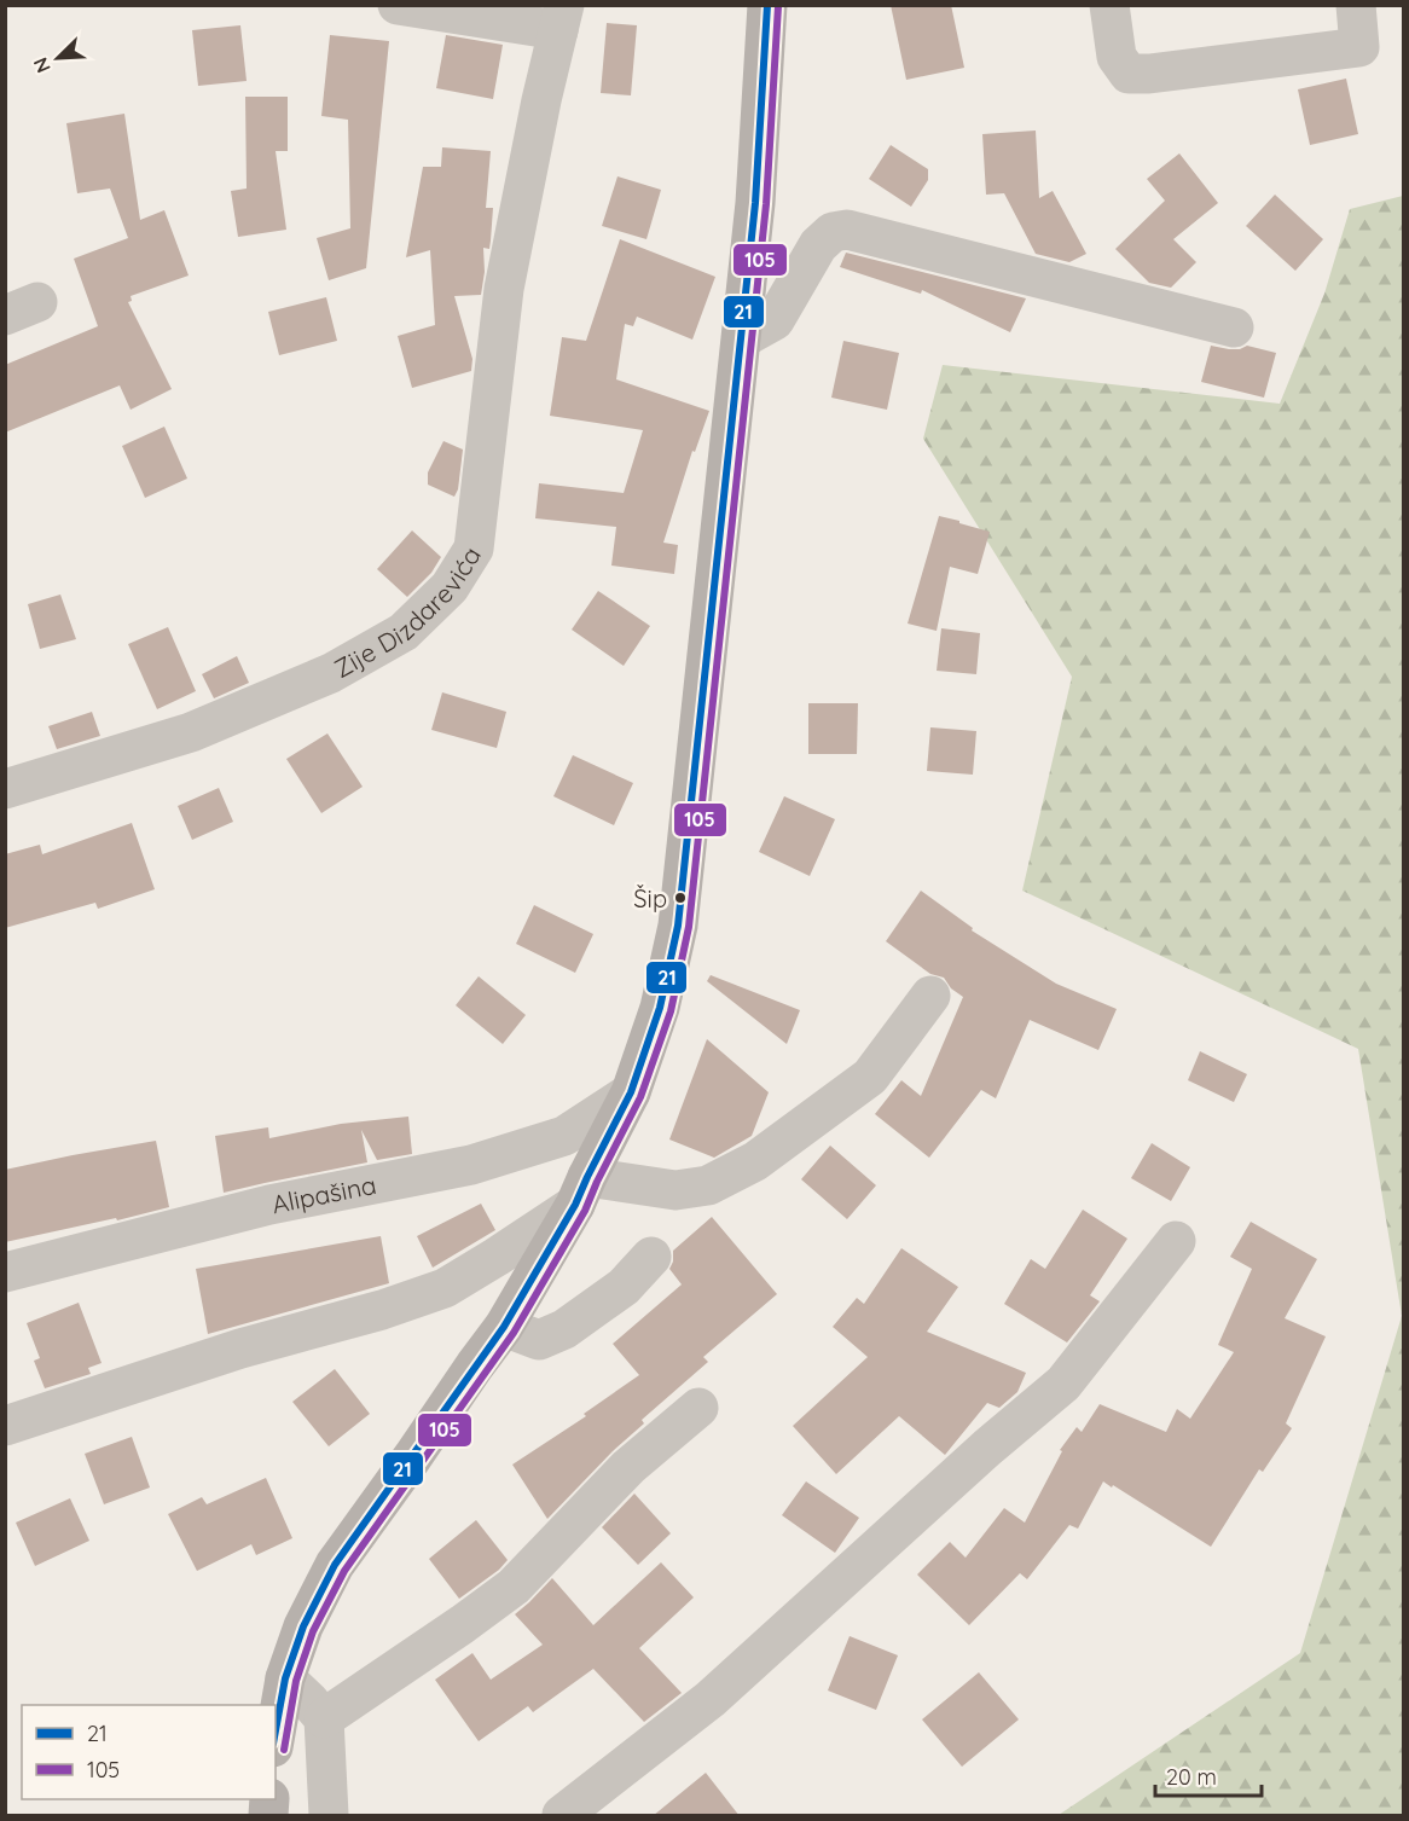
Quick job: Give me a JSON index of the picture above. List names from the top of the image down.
{
  "streets": {
    "street": ["Zije Dizdarevića", "Alipašina"]
  },
  "places": ["Šip"],
  "lines": ["transit line 21", "transit line 105"],
  "legend": ["21", "105"],
  "scale_bar": "20 m",
  "north": "bottom left"
}
